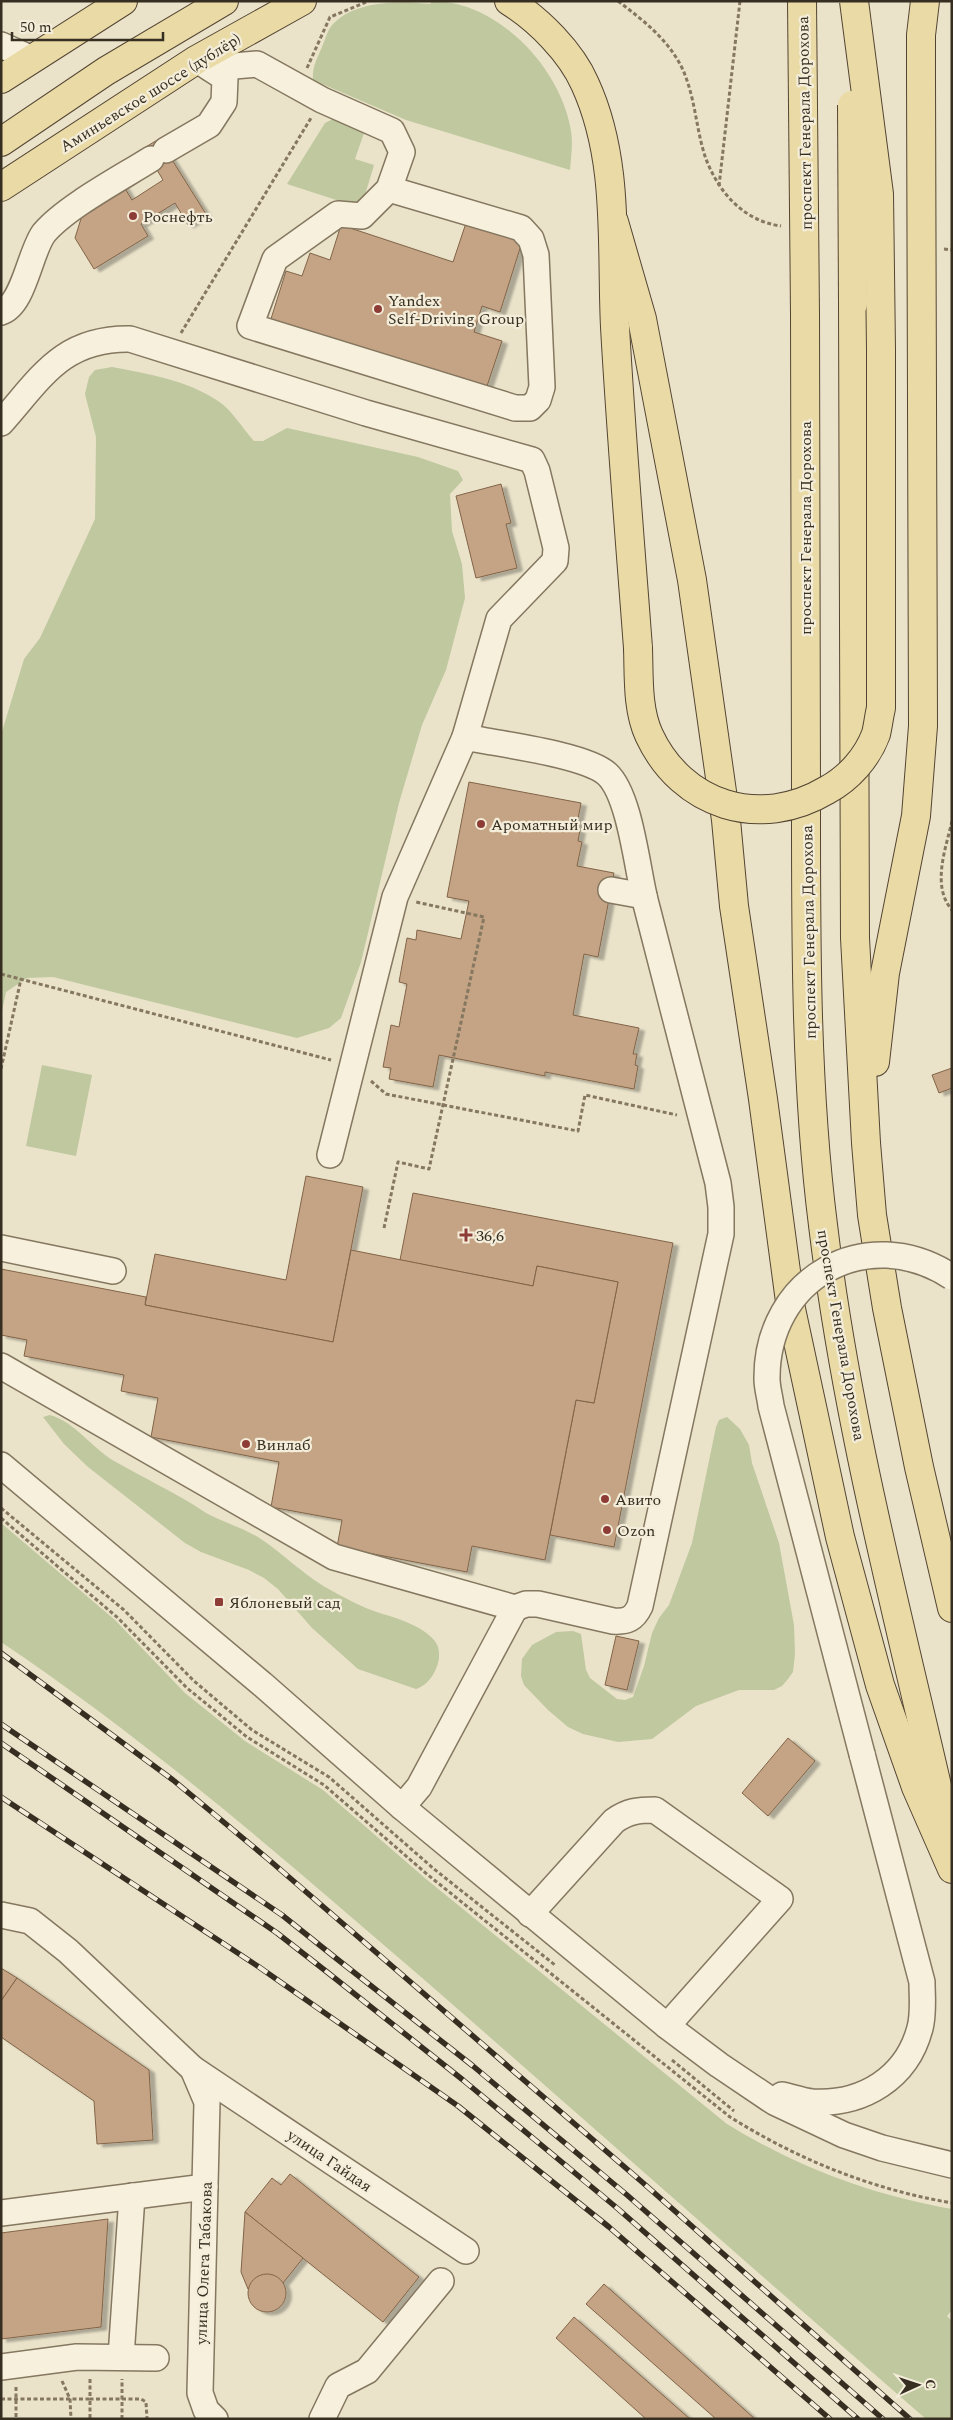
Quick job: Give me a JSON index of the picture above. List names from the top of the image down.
{
  "streets": {
    "main road": ["Аминьевское шоссе (дублёр)", "проспект Генерала Дорохова"],
    "street": ["улица Гайдая", "улица Олега Табакова"]
  },
  "crossings": [
    ["улица Гайдая", "улица Олега Табакова"]
  ],
  "places": {
    "other": [
      "Роснефть",
      "Yandex Self-Driving Group",
      "Ароматный мир",
      "Винлаб",
      "Авито",
      "Ozon"
    ],
    "health": ["36,6"],
    "transit": ["Яблоневый сад"]
  },
  "scale_bar": "50 m",
  "north": "right"
}
